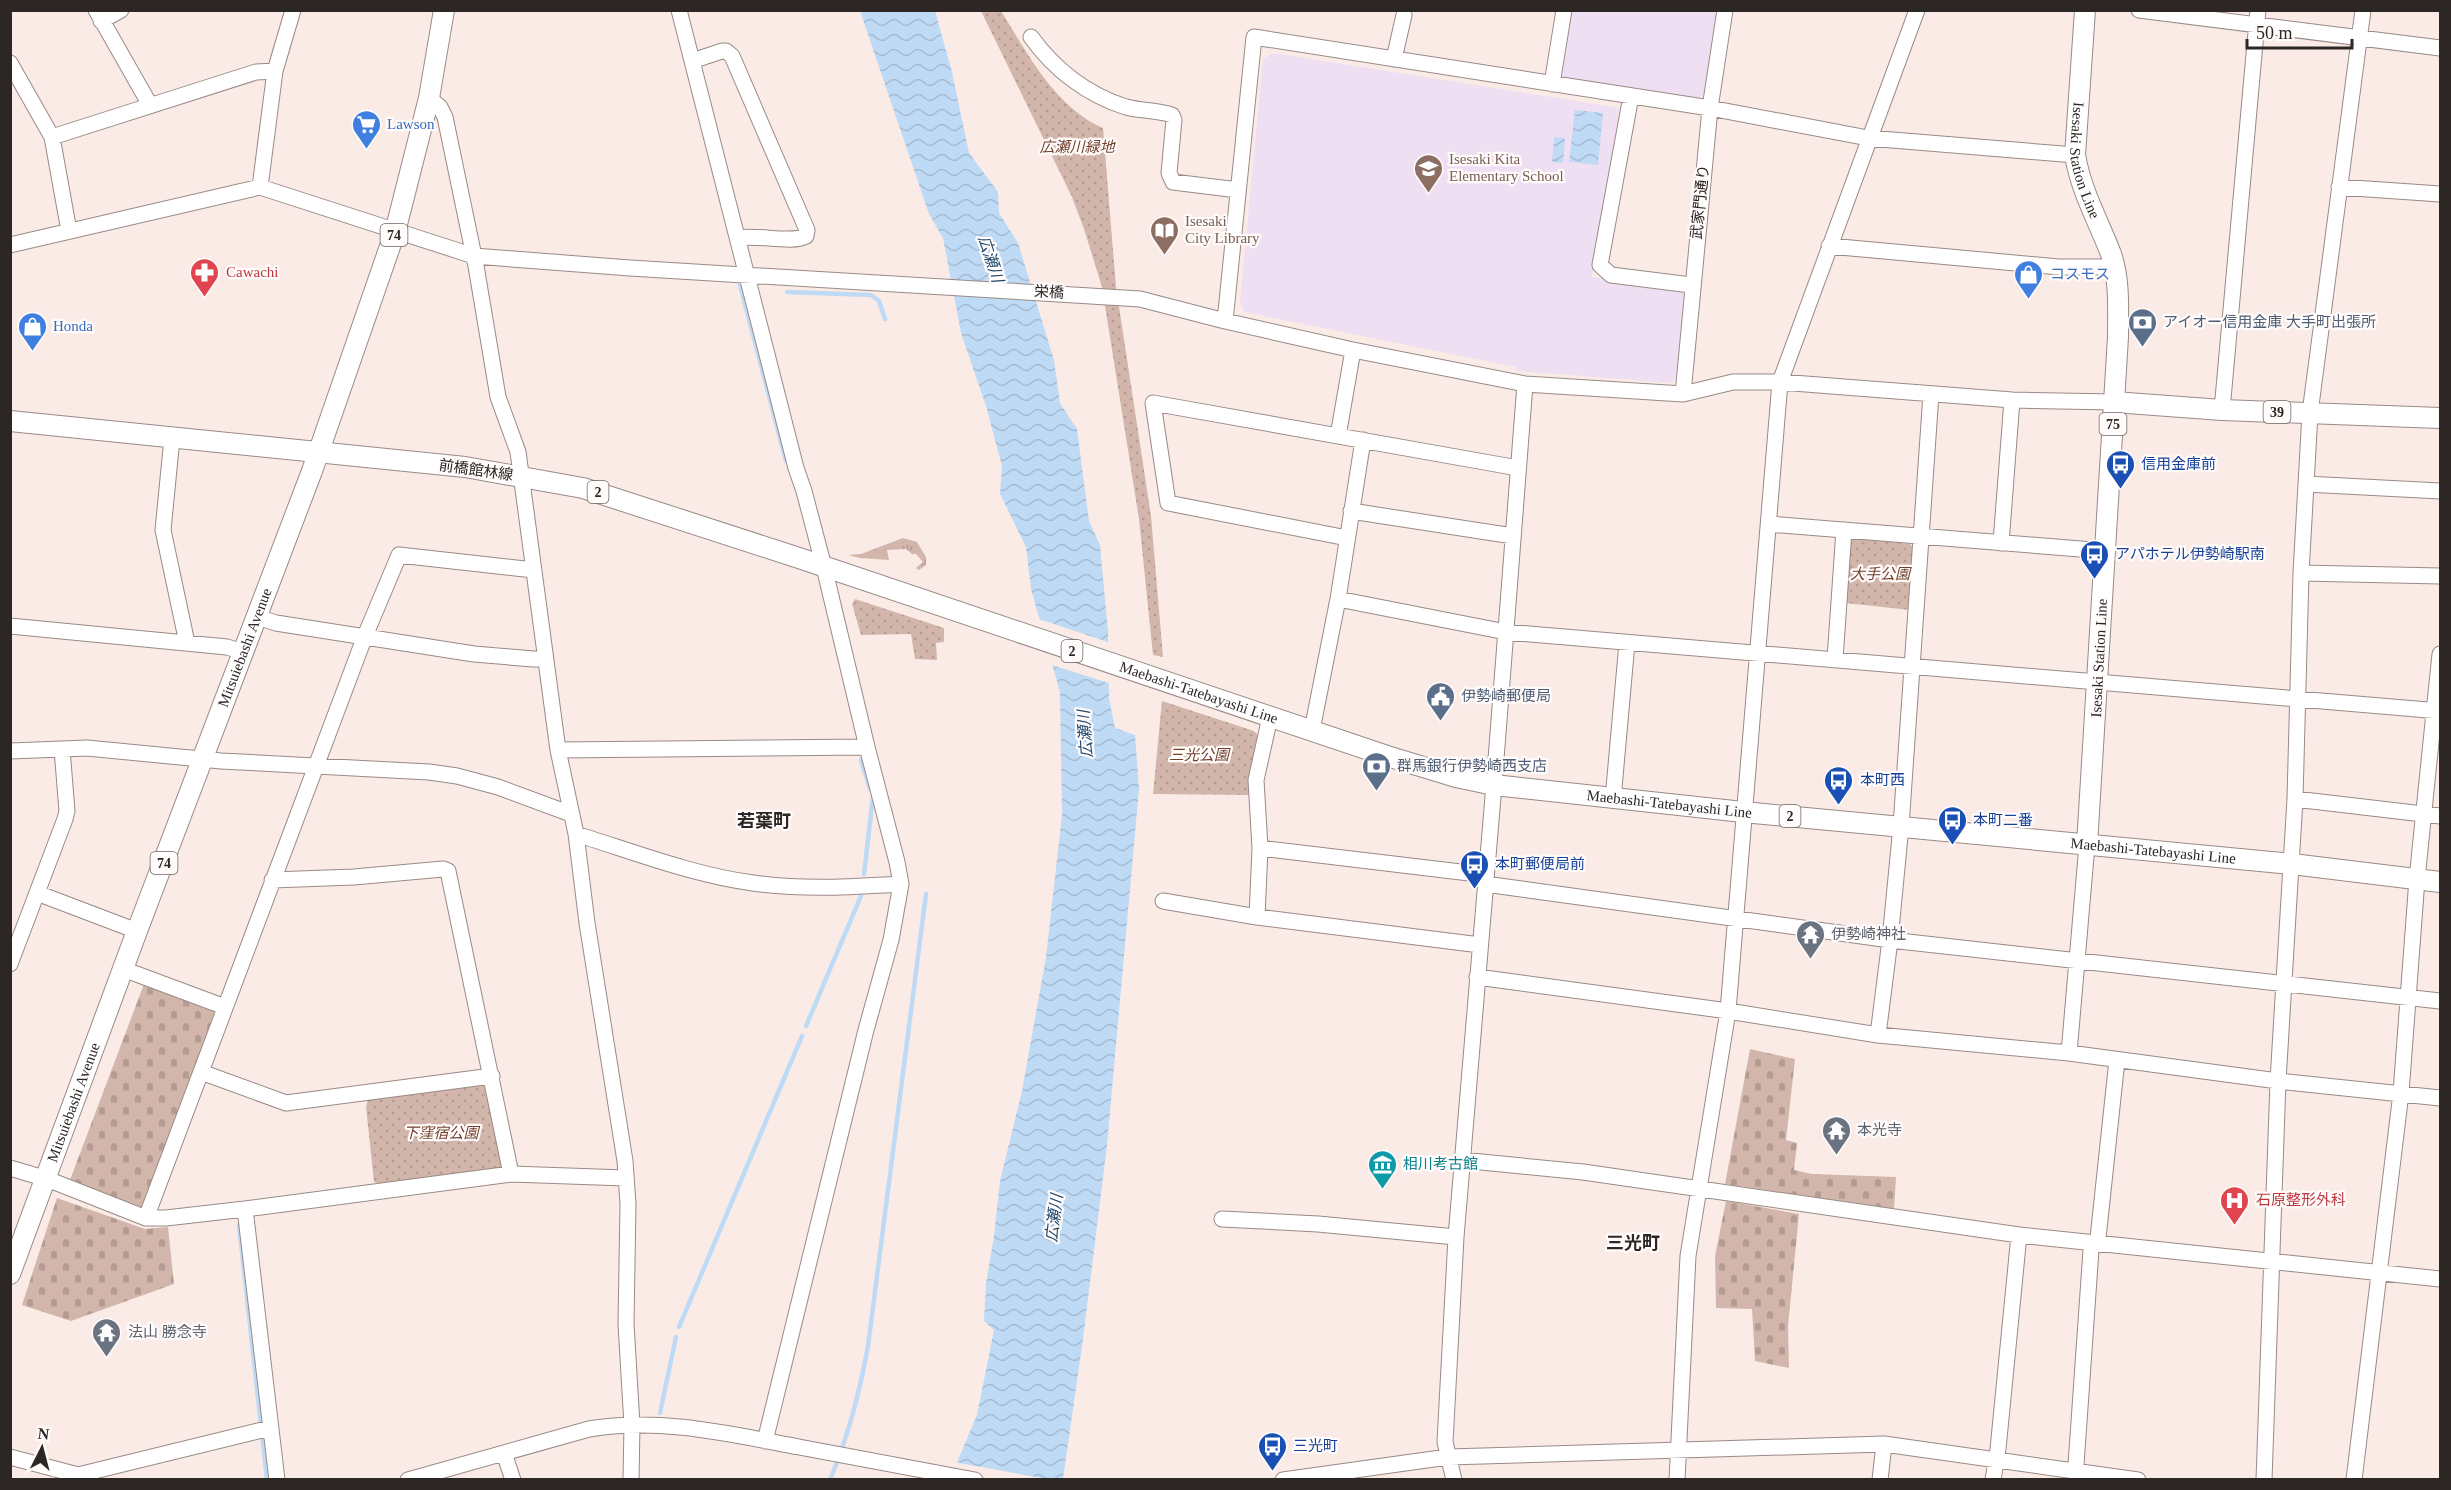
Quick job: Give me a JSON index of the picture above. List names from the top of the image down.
{
  "streets": {
    "main road": [
      "Isesaki Station Line",
      "74",
      "39",
      "75",
      "前橋館林線",
      "2",
      "Mitsuiebashi Avenue",
      "Maebashi-Tatebayashi Line"
    ],
    "street": ["武家門通り", "栄橋"]
  },
  "crossings": [
    ["Isesaki Station Line", "栄橋"],
    ["Isesaki Station Line", "39"],
    ["Isesaki Station Line", "Maebashi-Tatebayashi Line"],
    ["武家門通り", "栄橋"],
    ["栄橋", "39"],
    ["栄橋", "Mitsuiebashi Avenue"],
    ["前橋館林線", "Mitsuiebashi Avenue"],
    ["前橋館林線", "Maebashi-Tatebayashi Line"]
  ],
  "districts": ["若葉町", "三光町"],
  "water": ["広瀬川"],
  "parks": [
    "広瀬川緑地",
    "大手公園",
    "三光公園",
    "下窪宿公園"
  ],
  "places": {
    "supermarket": ["Lawson"],
    "school or university": ["Isesaki Kita Elementary School"],
    "library": ["Isesaki City Library"],
    "pharmacy": ["Cawachi"],
    "shop": ["コスモス", "Honda"],
    "bank": ["アイオー信用金庫 大手町出張所", "群馬銀行伊勢崎西支店"],
    "bus stop": [
      "信用金庫前",
      "アパホテル伊勢崎駅南",
      "本町西",
      "本町二番",
      "本町郵便局前",
      "三光町"
    ],
    "public building": ["伊勢崎郵便局"],
    "temple": ["伊勢崎神社", "本光寺", "法山 勝念寺"],
    "museum": ["相川考古館"],
    "hospital": ["石原整形外科"]
  },
  "scale_bar": "50 m",
  "north": "top"
}
